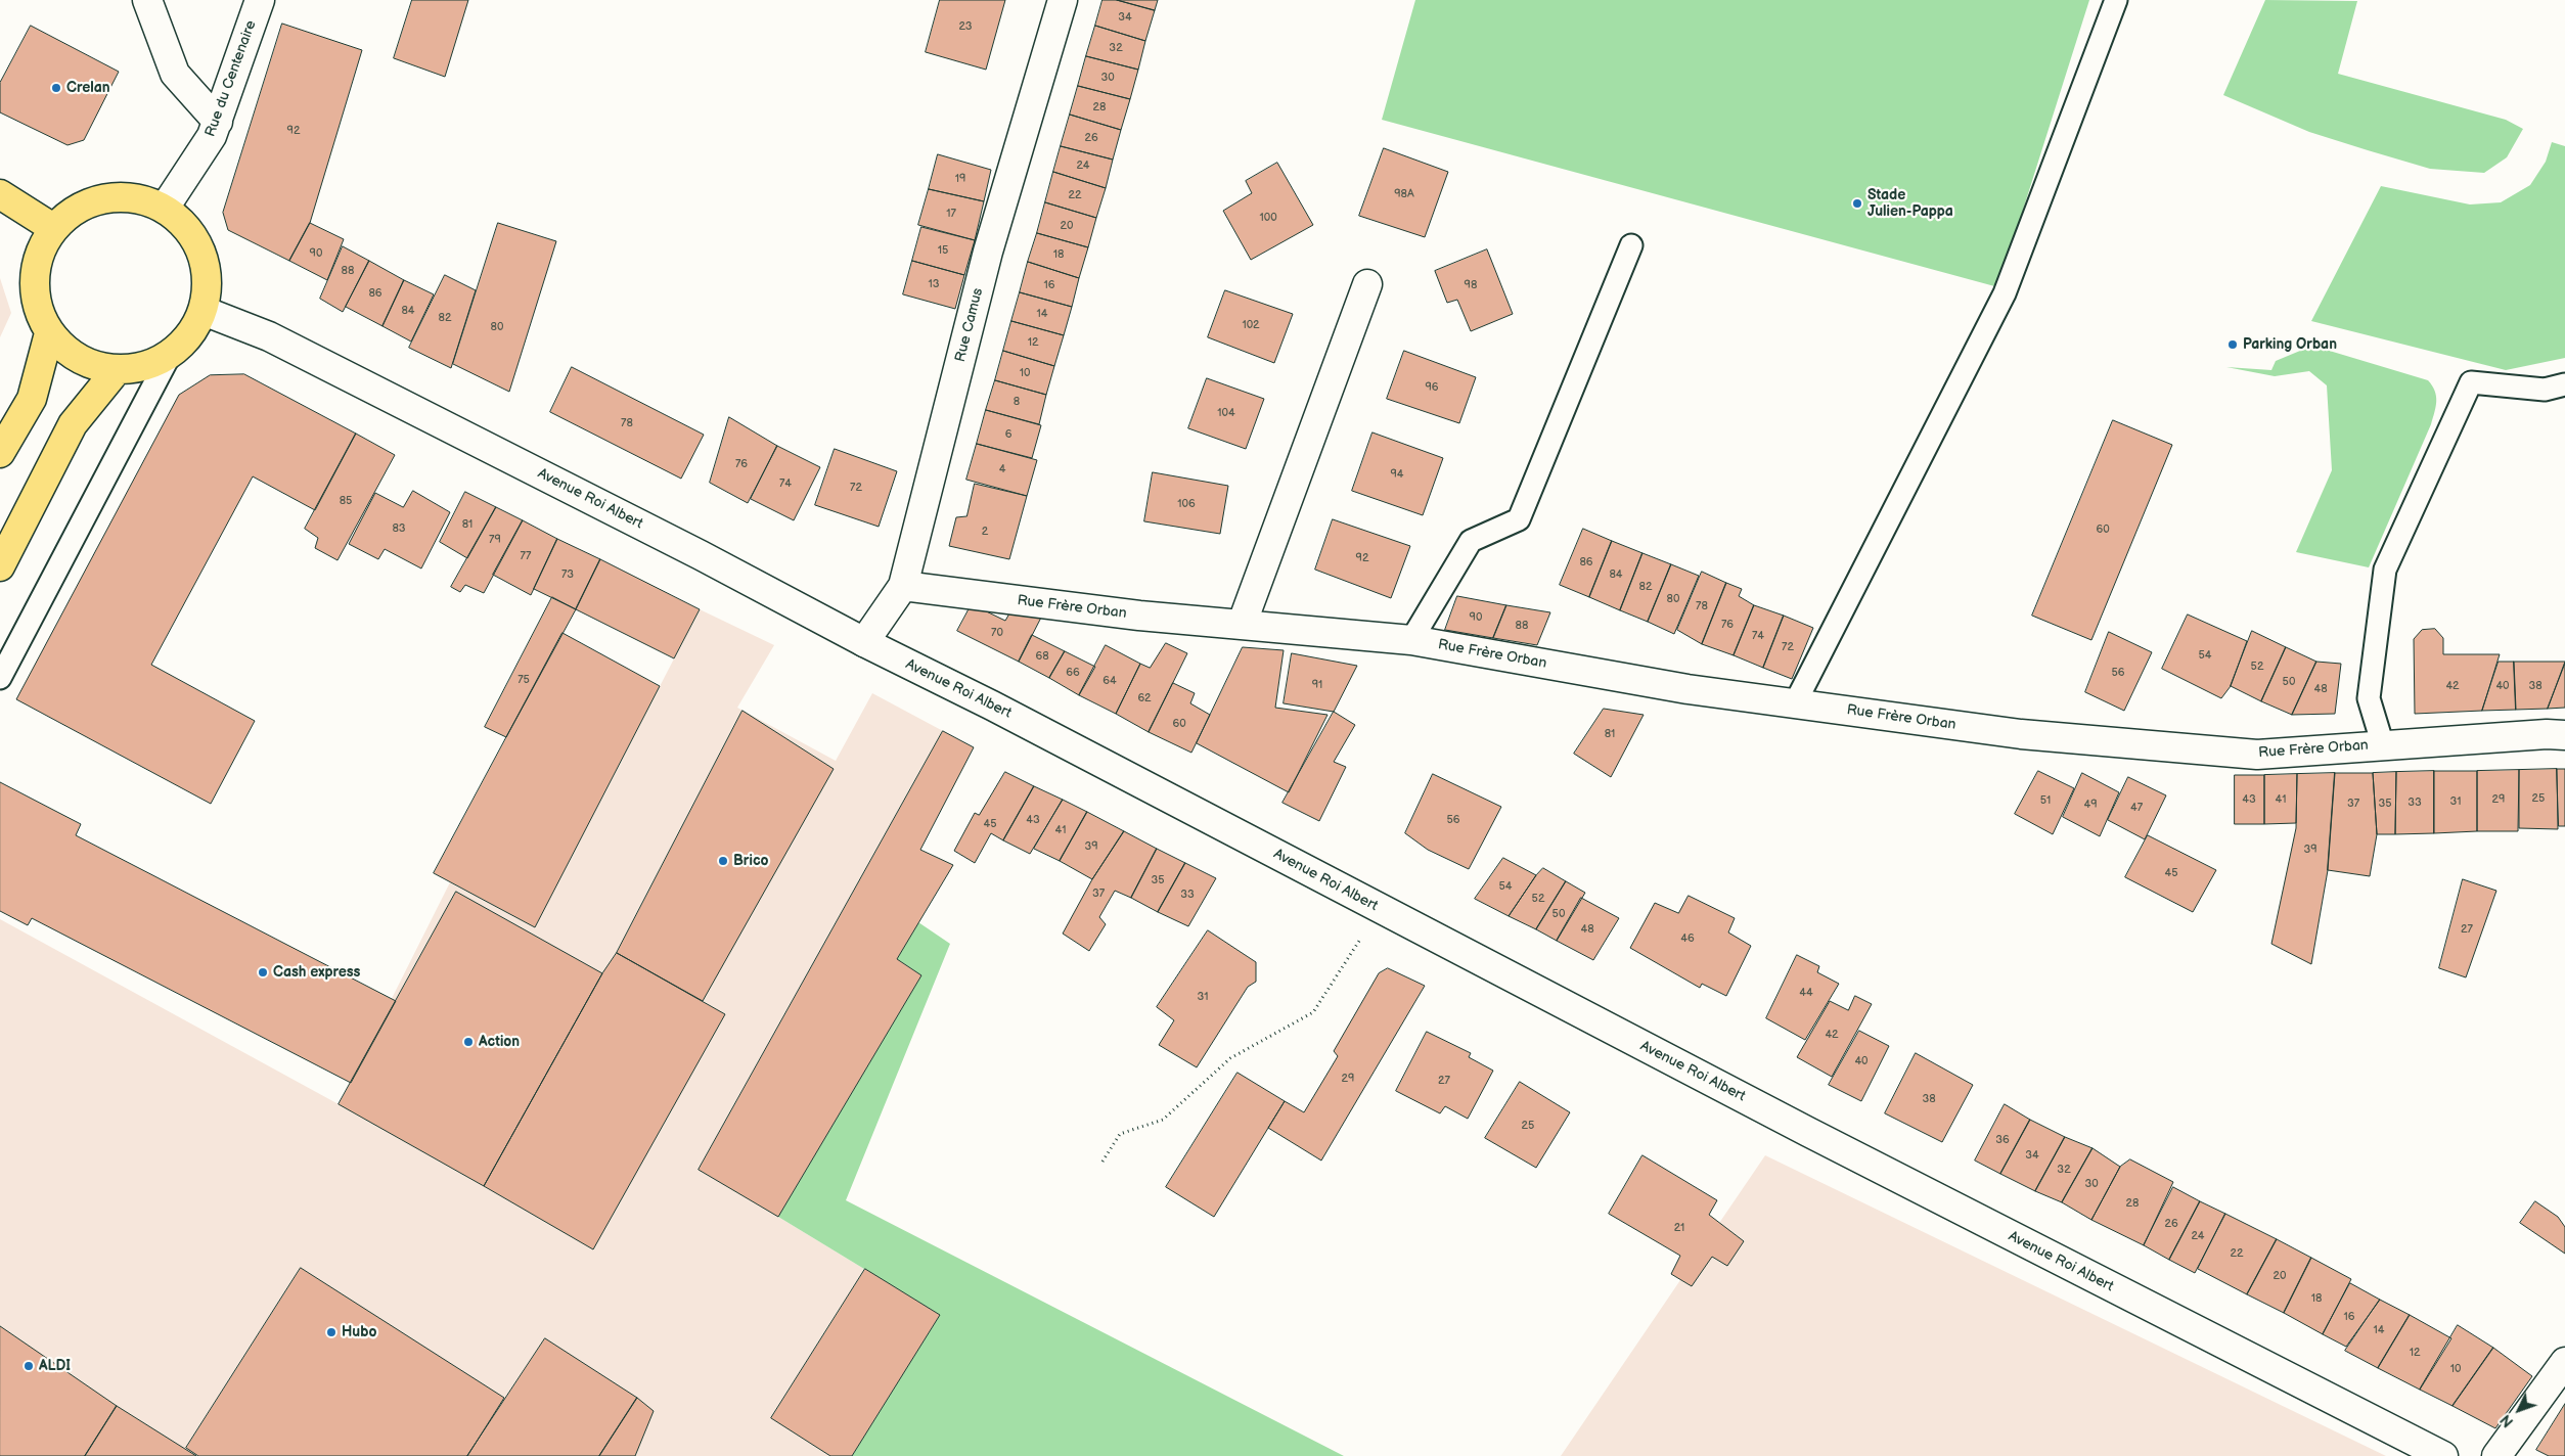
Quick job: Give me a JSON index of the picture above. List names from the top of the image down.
{
  "streets": {
    "street": [
      "Rue du Centenaire",
      "Rue Camus",
      "Avenue Roi Albert",
      "Rue Frère Orban"
    ]
  },
  "crossings": [
    ["Rue du Centenaire", "Avenue Roi Albert"],
    ["Rue Camus", "Avenue Roi Albert"],
    ["Rue Camus", "Rue Frère Orban"]
  ],
  "places": [
    "Crelan",
    "Stade Julien-Pappa",
    "Parking Orban",
    "Brico",
    "Cash express",
    "Action",
    "Hubo",
    "ALDI"
  ],
  "house_numbers": [
    "34",
    "23",
    "32",
    "30",
    "28",
    "92",
    "26",
    "24",
    "19",
    "98A",
    "22",
    "17",
    "100",
    "20",
    "15",
    "90",
    "18",
    "88",
    "13",
    "16",
    "98",
    "86",
    "84",
    "14",
    "82",
    "102",
    "80",
    "12",
    "10",
    "96",
    "8",
    "104",
    "78",
    "6",
    "76",
    "4",
    "94",
    "74",
    "72",
    "85",
    "106",
    "81",
    "83",
    "60",
    "2",
    "79",
    "77",
    "92",
    "86",
    "73",
    "84",
    "82",
    "80",
    "78",
    "90",
    "76",
    "88",
    "70",
    "74",
    "72",
    "54",
    "68",
    "52",
    "66",
    "56",
    "75",
    "64",
    "50",
    "91",
    "42",
    "40",
    "38",
    "48",
    "62",
    "60",
    "81",
    "25",
    "43",
    "41",
    "29",
    "51",
    "31",
    "33",
    "37",
    "35",
    "49",
    "47",
    "43",
    "56",
    "45",
    "41",
    "39",
    "39",
    "45",
    "35",
    "54",
    "37",
    "33",
    "52",
    "50",
    "48",
    "27",
    "46",
    "44",
    "31",
    "42",
    "40",
    "29",
    "27",
    "38",
    "25",
    "36",
    "34",
    "32",
    "30",
    "28",
    "26",
    "21",
    "24",
    "22",
    "20",
    "18",
    "16",
    "14",
    "12",
    "10"
  ],
  "north": "bottom left"
}
